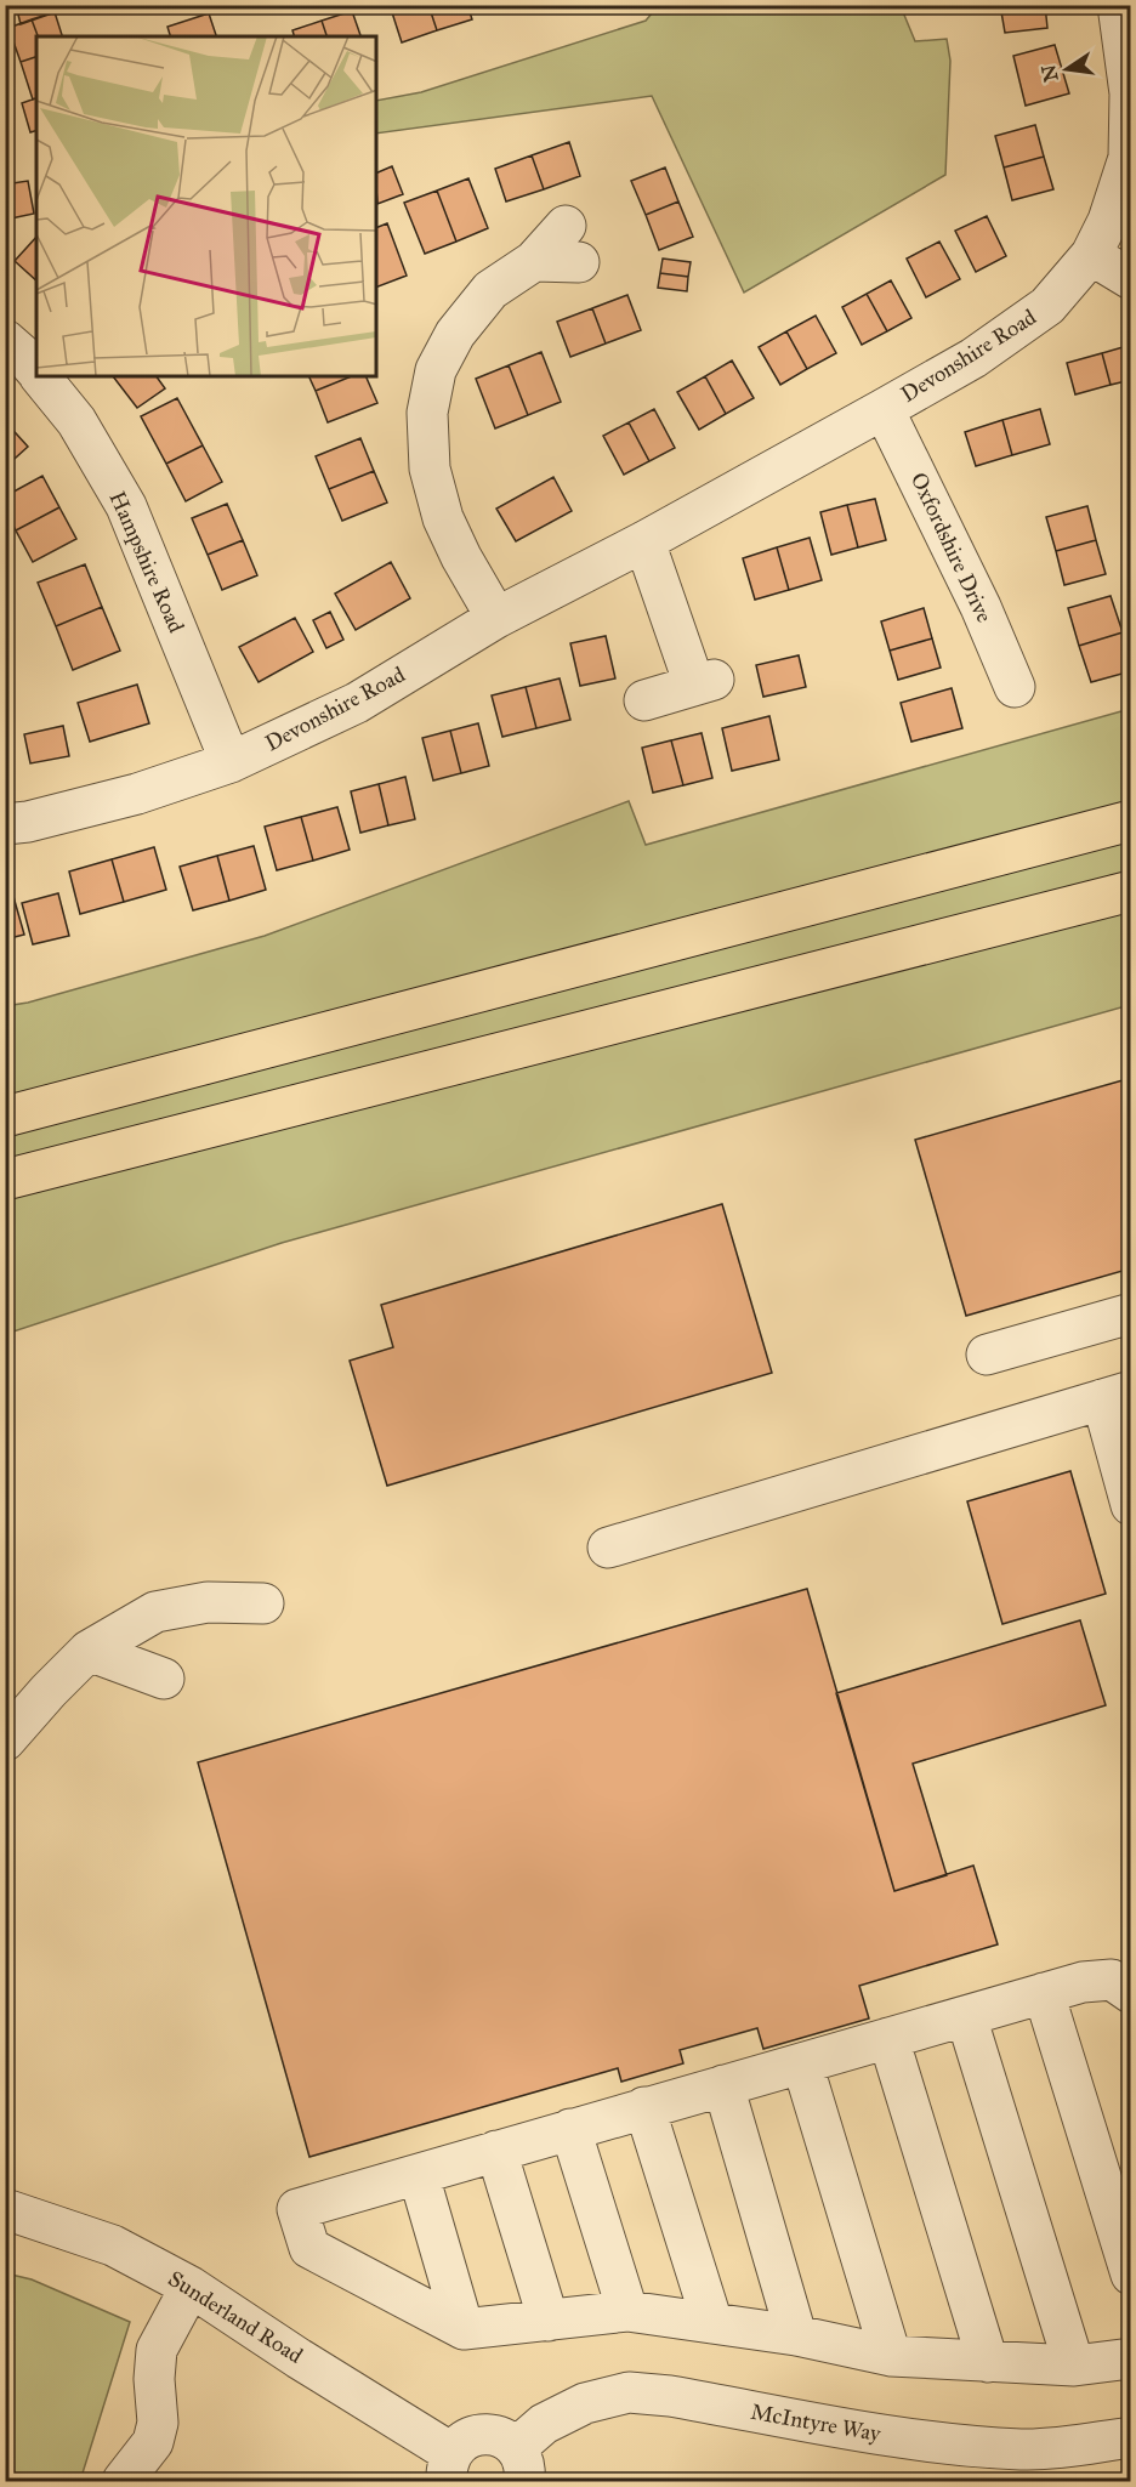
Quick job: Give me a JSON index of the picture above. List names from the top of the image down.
{
  "streets": {
    "street": [
      "Devonshire Road",
      "Oxfordshire Drive",
      "Hampshire Road",
      "Sunderland Road",
      "McIntyre Way"
    ]
  },
  "crossings": [
    ["Devonshire Road", "Oxfordshire Drive"],
    ["Devonshire Road", "Hampshire Road"]
  ],
  "north": "left"
}
